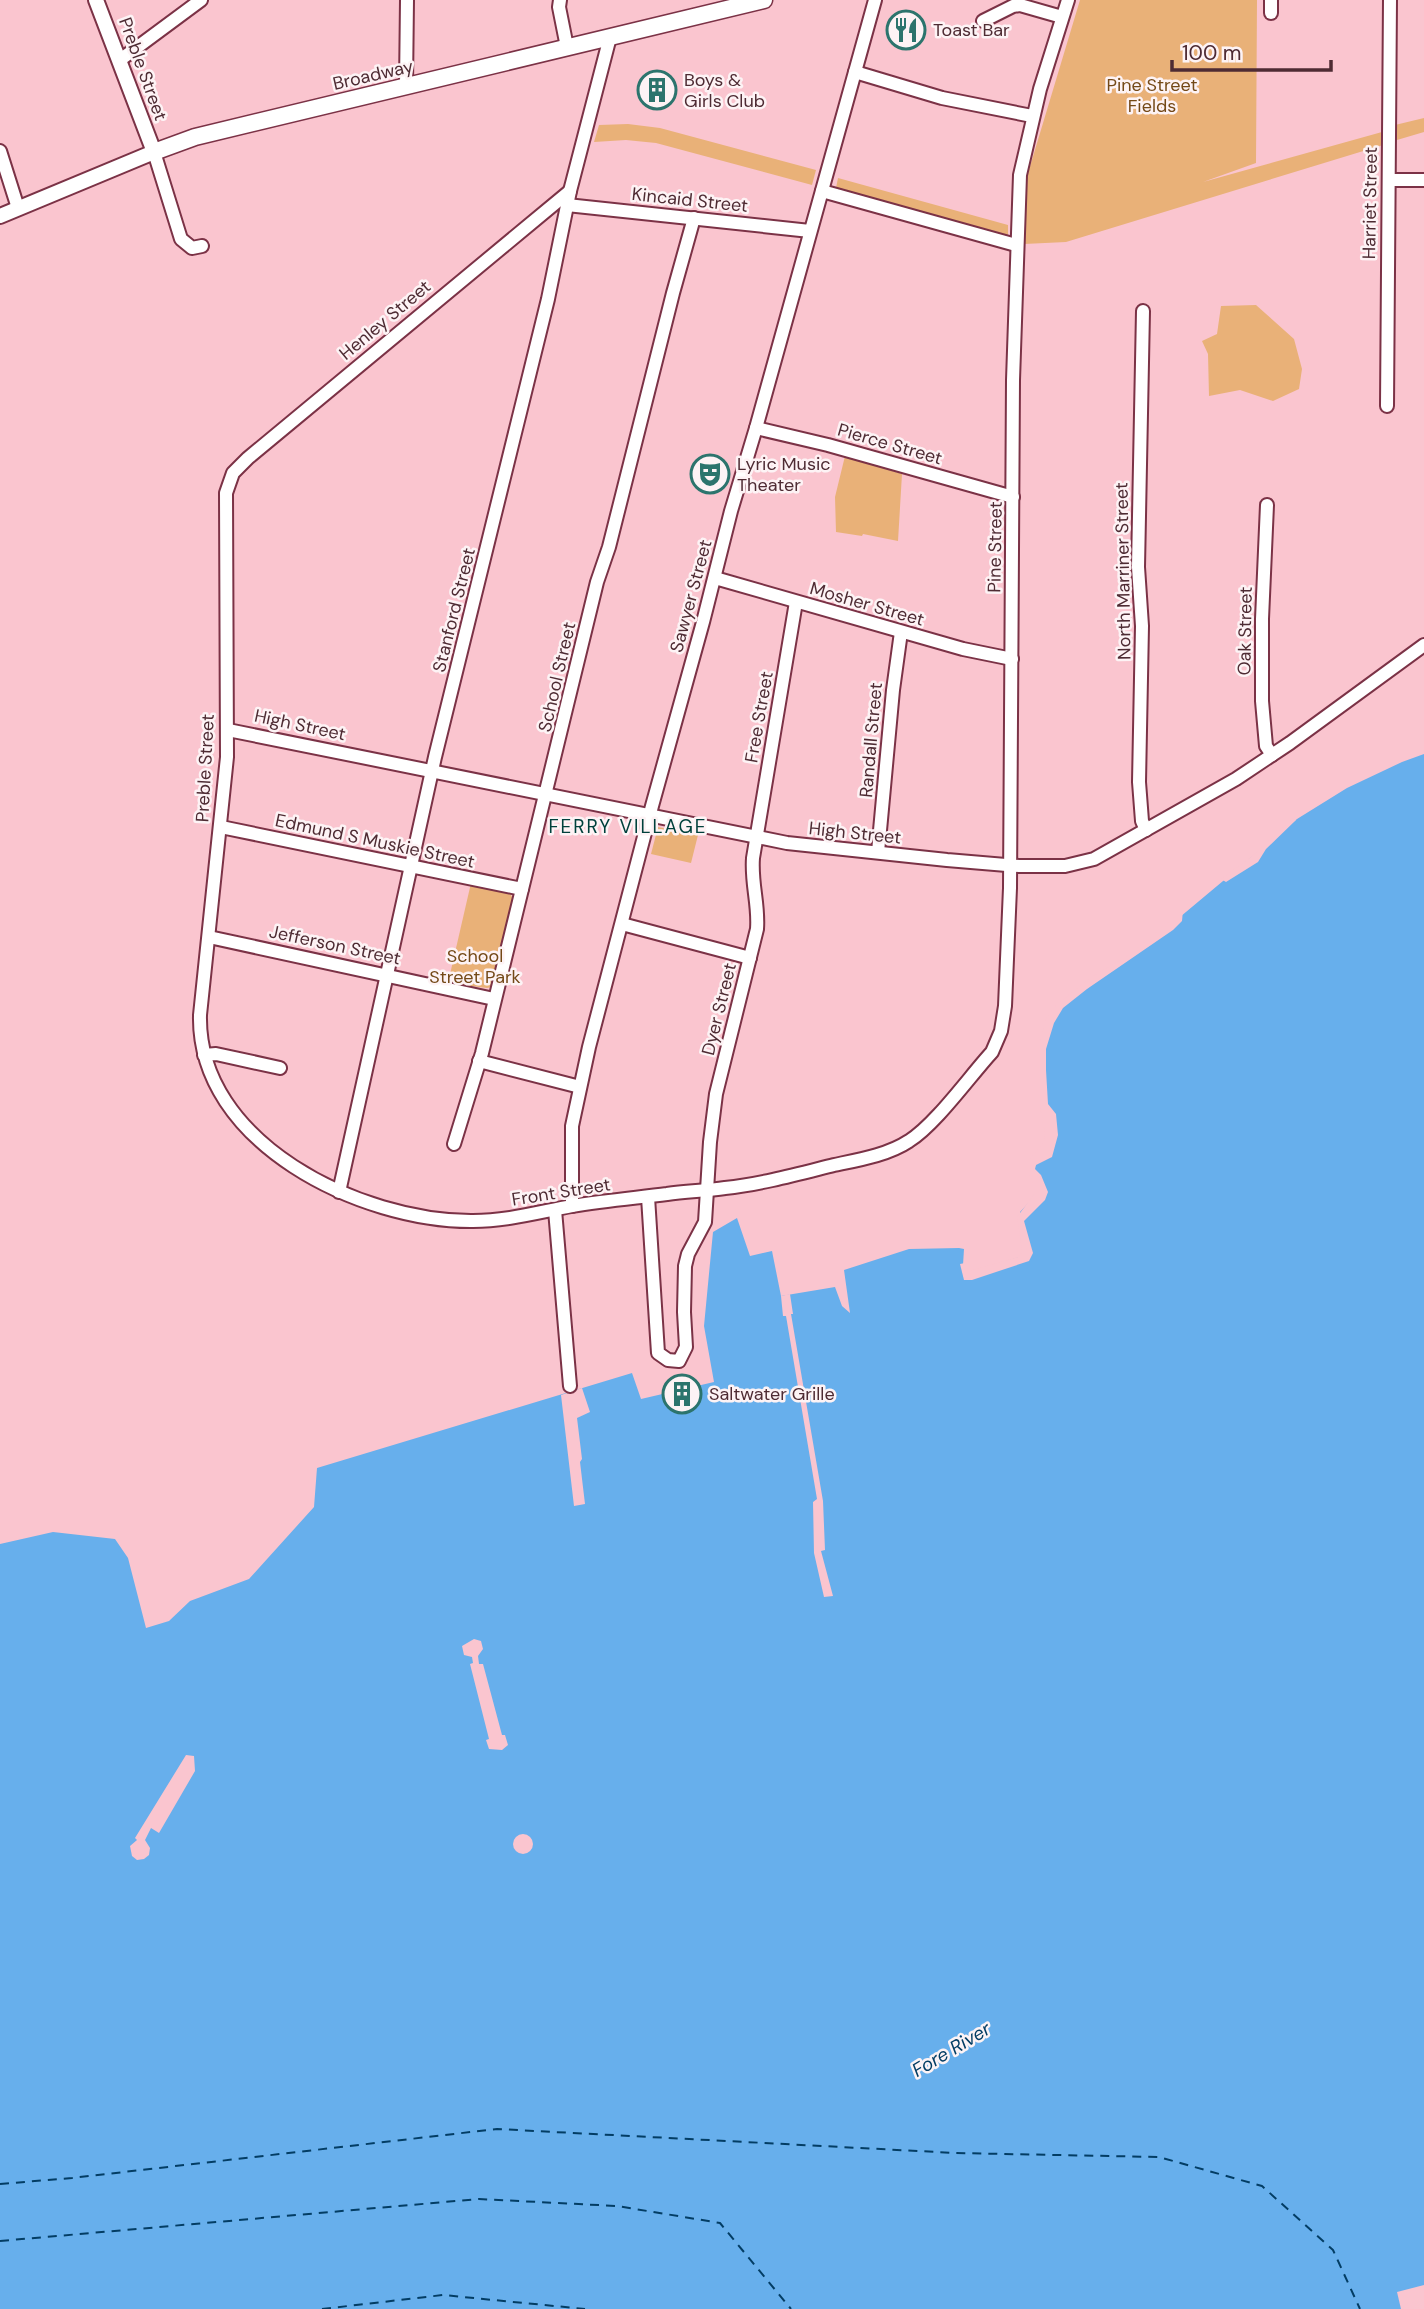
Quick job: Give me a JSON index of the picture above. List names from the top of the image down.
{
  "streets": {
    "main road": ["Broadway"],
    "street": [
      "Preble Street",
      "Kincaid Street",
      "Harriet Street",
      "Henley Street",
      "Pierce Street",
      "Pine Street",
      "North Marriner Street",
      "Sawyer Street",
      "Mosher Street",
      "Stanford Street",
      "Oak Street",
      "School Street",
      "Free Street",
      "High Street",
      "Randall Street",
      "Edmund S Muskie Street",
      "Jefferson Street",
      "Dyer Street",
      "Front Street"
    ]
  },
  "crossings": [
    ["Preble Street", "Broadway"],
    ["Preble Street", "Henley Street"],
    ["Preble Street", "High Street"],
    ["Preble Street", "Edmund S Muskie Street"],
    ["Preble Street", "Jefferson Street"],
    ["Preble Street", "Front Street"],
    ["Broadway", "Stanford Street"],
    ["Kincaid Street", "Sawyer Street"],
    ["Kincaid Street", "Stanford Street"],
    ["Kincaid Street", "School Street"],
    ["Henley Street", "Stanford Street"],
    ["Pierce Street", "Pine Street"],
    ["Pierce Street", "Sawyer Street"],
    ["Pine Street", "Mosher Street"],
    ["Pine Street", "High Street"],
    ["Pine Street", "Front Street"],
    ["North Marriner Street", "High Street"],
    ["Sawyer Street", "Mosher Street"],
    ["Sawyer Street", "High Street"],
    ["Sawyer Street", "Front Street"],
    ["Mosher Street", "Free Street"],
    ["Mosher Street", "Randall Street"],
    ["Stanford Street", "High Street"],
    ["Stanford Street", "Edmund S Muskie Street"],
    ["Stanford Street", "Jefferson Street"],
    ["Stanford Street", "Front Street"],
    ["Oak Street", "High Street"],
    ["School Street", "High Street"],
    ["School Street", "Edmund S Muskie Street"],
    ["School Street", "Jefferson Street"],
    ["Free Street", "High Street"],
    ["Free Street", "Dyer Street"],
    ["High Street", "Randall Street"],
    ["High Street", "Dyer Street"],
    ["Dyer Street", "Front Street"]
  ],
  "districts": ["FERRY VILLAGE"],
  "water": ["Fore River"],
  "parks": ["Pine Street Fields", "School Street Park"],
  "places": {
    "restaurant": ["Toast Bar"],
    "building": ["Boys & Girls Club", "Saltwater Grille"],
    "theatre": ["Lyric Music Theater"]
  },
  "scale_bar": "100 m"
}
